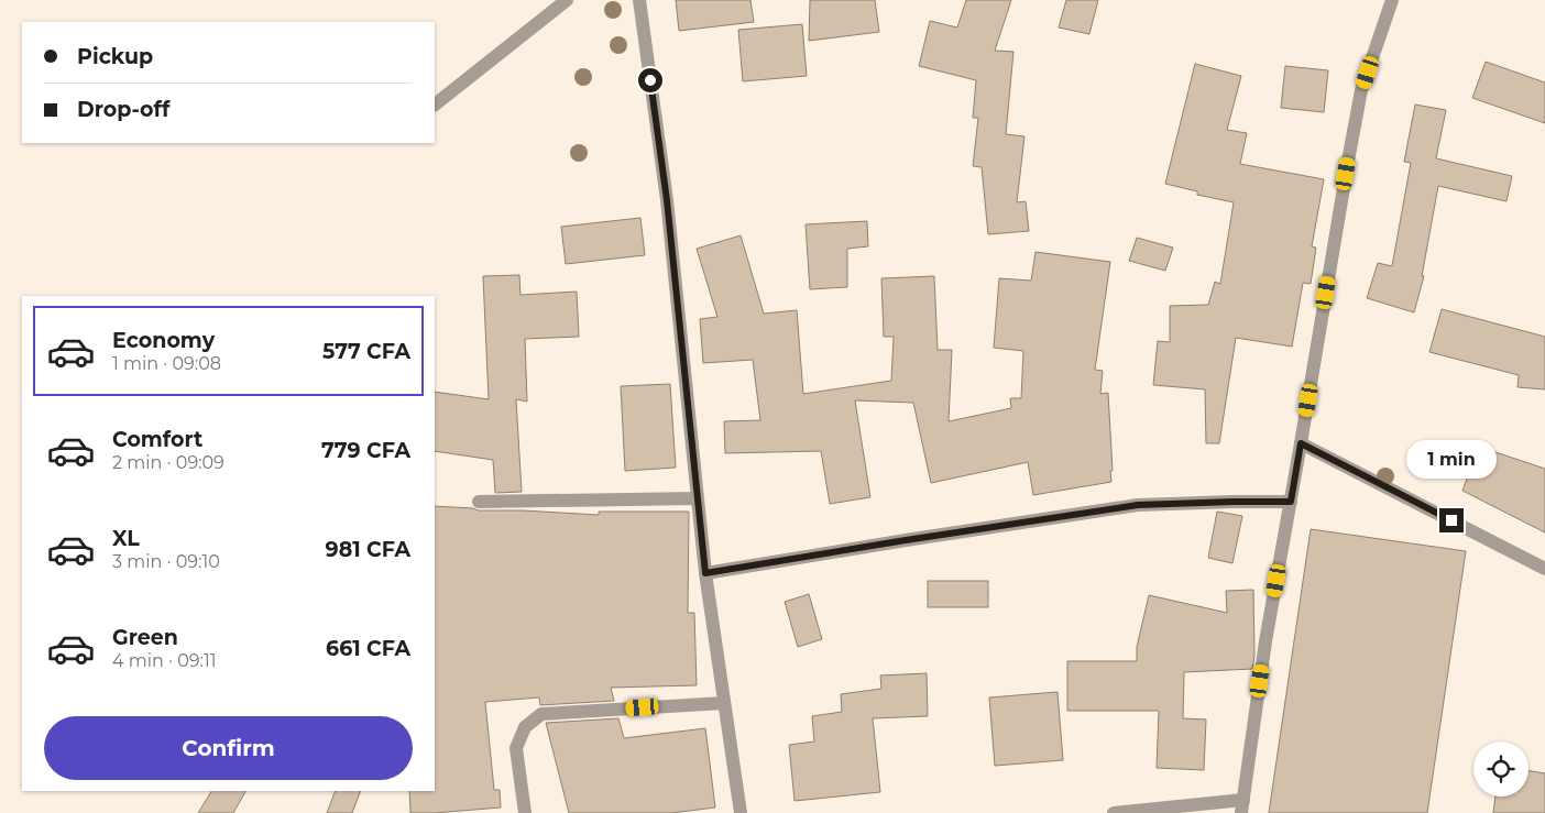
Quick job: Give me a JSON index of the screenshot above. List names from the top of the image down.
{
  "page": {
    "banner": ["Pickup", "Drop-off"],
    "list": [
      {
        "name": "Economy",
        "note": "1 min · 09:08",
        "value": "577 CFA"
      },
      {
        "name": "Comfort",
        "note": "2 min · 09:09",
        "value": "779 CFA"
      },
      {
        "name": "XL",
        "note": "3 min · 09:10",
        "value": "981 CFA"
      },
      {
        "name": "Green",
        "note": "4 min · 09:11",
        "value": "661 CFA"
      }
    ],
    "bubble": "1 min",
    "buttons": "Confirm"
  }
}
